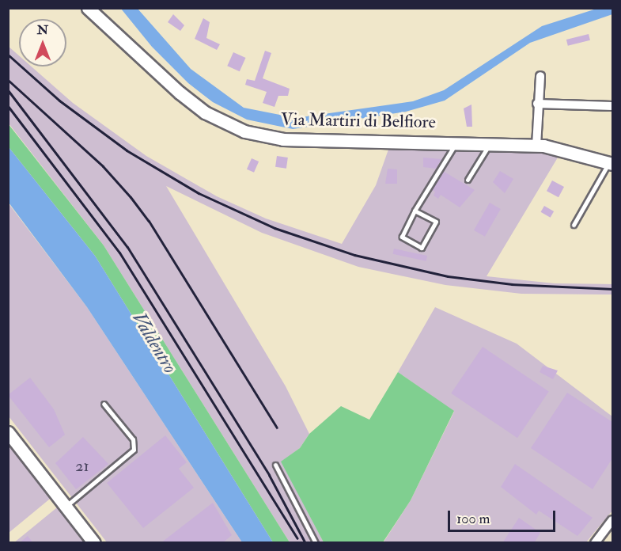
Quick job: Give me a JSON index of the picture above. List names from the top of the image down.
{
  "streets": {
    "street": ["Via Martiri di Belfiore"]
  },
  "water": ["Valdentro"],
  "house_numbers": ["21"],
  "scale_bar": "100 m",
  "north": "top"
}
